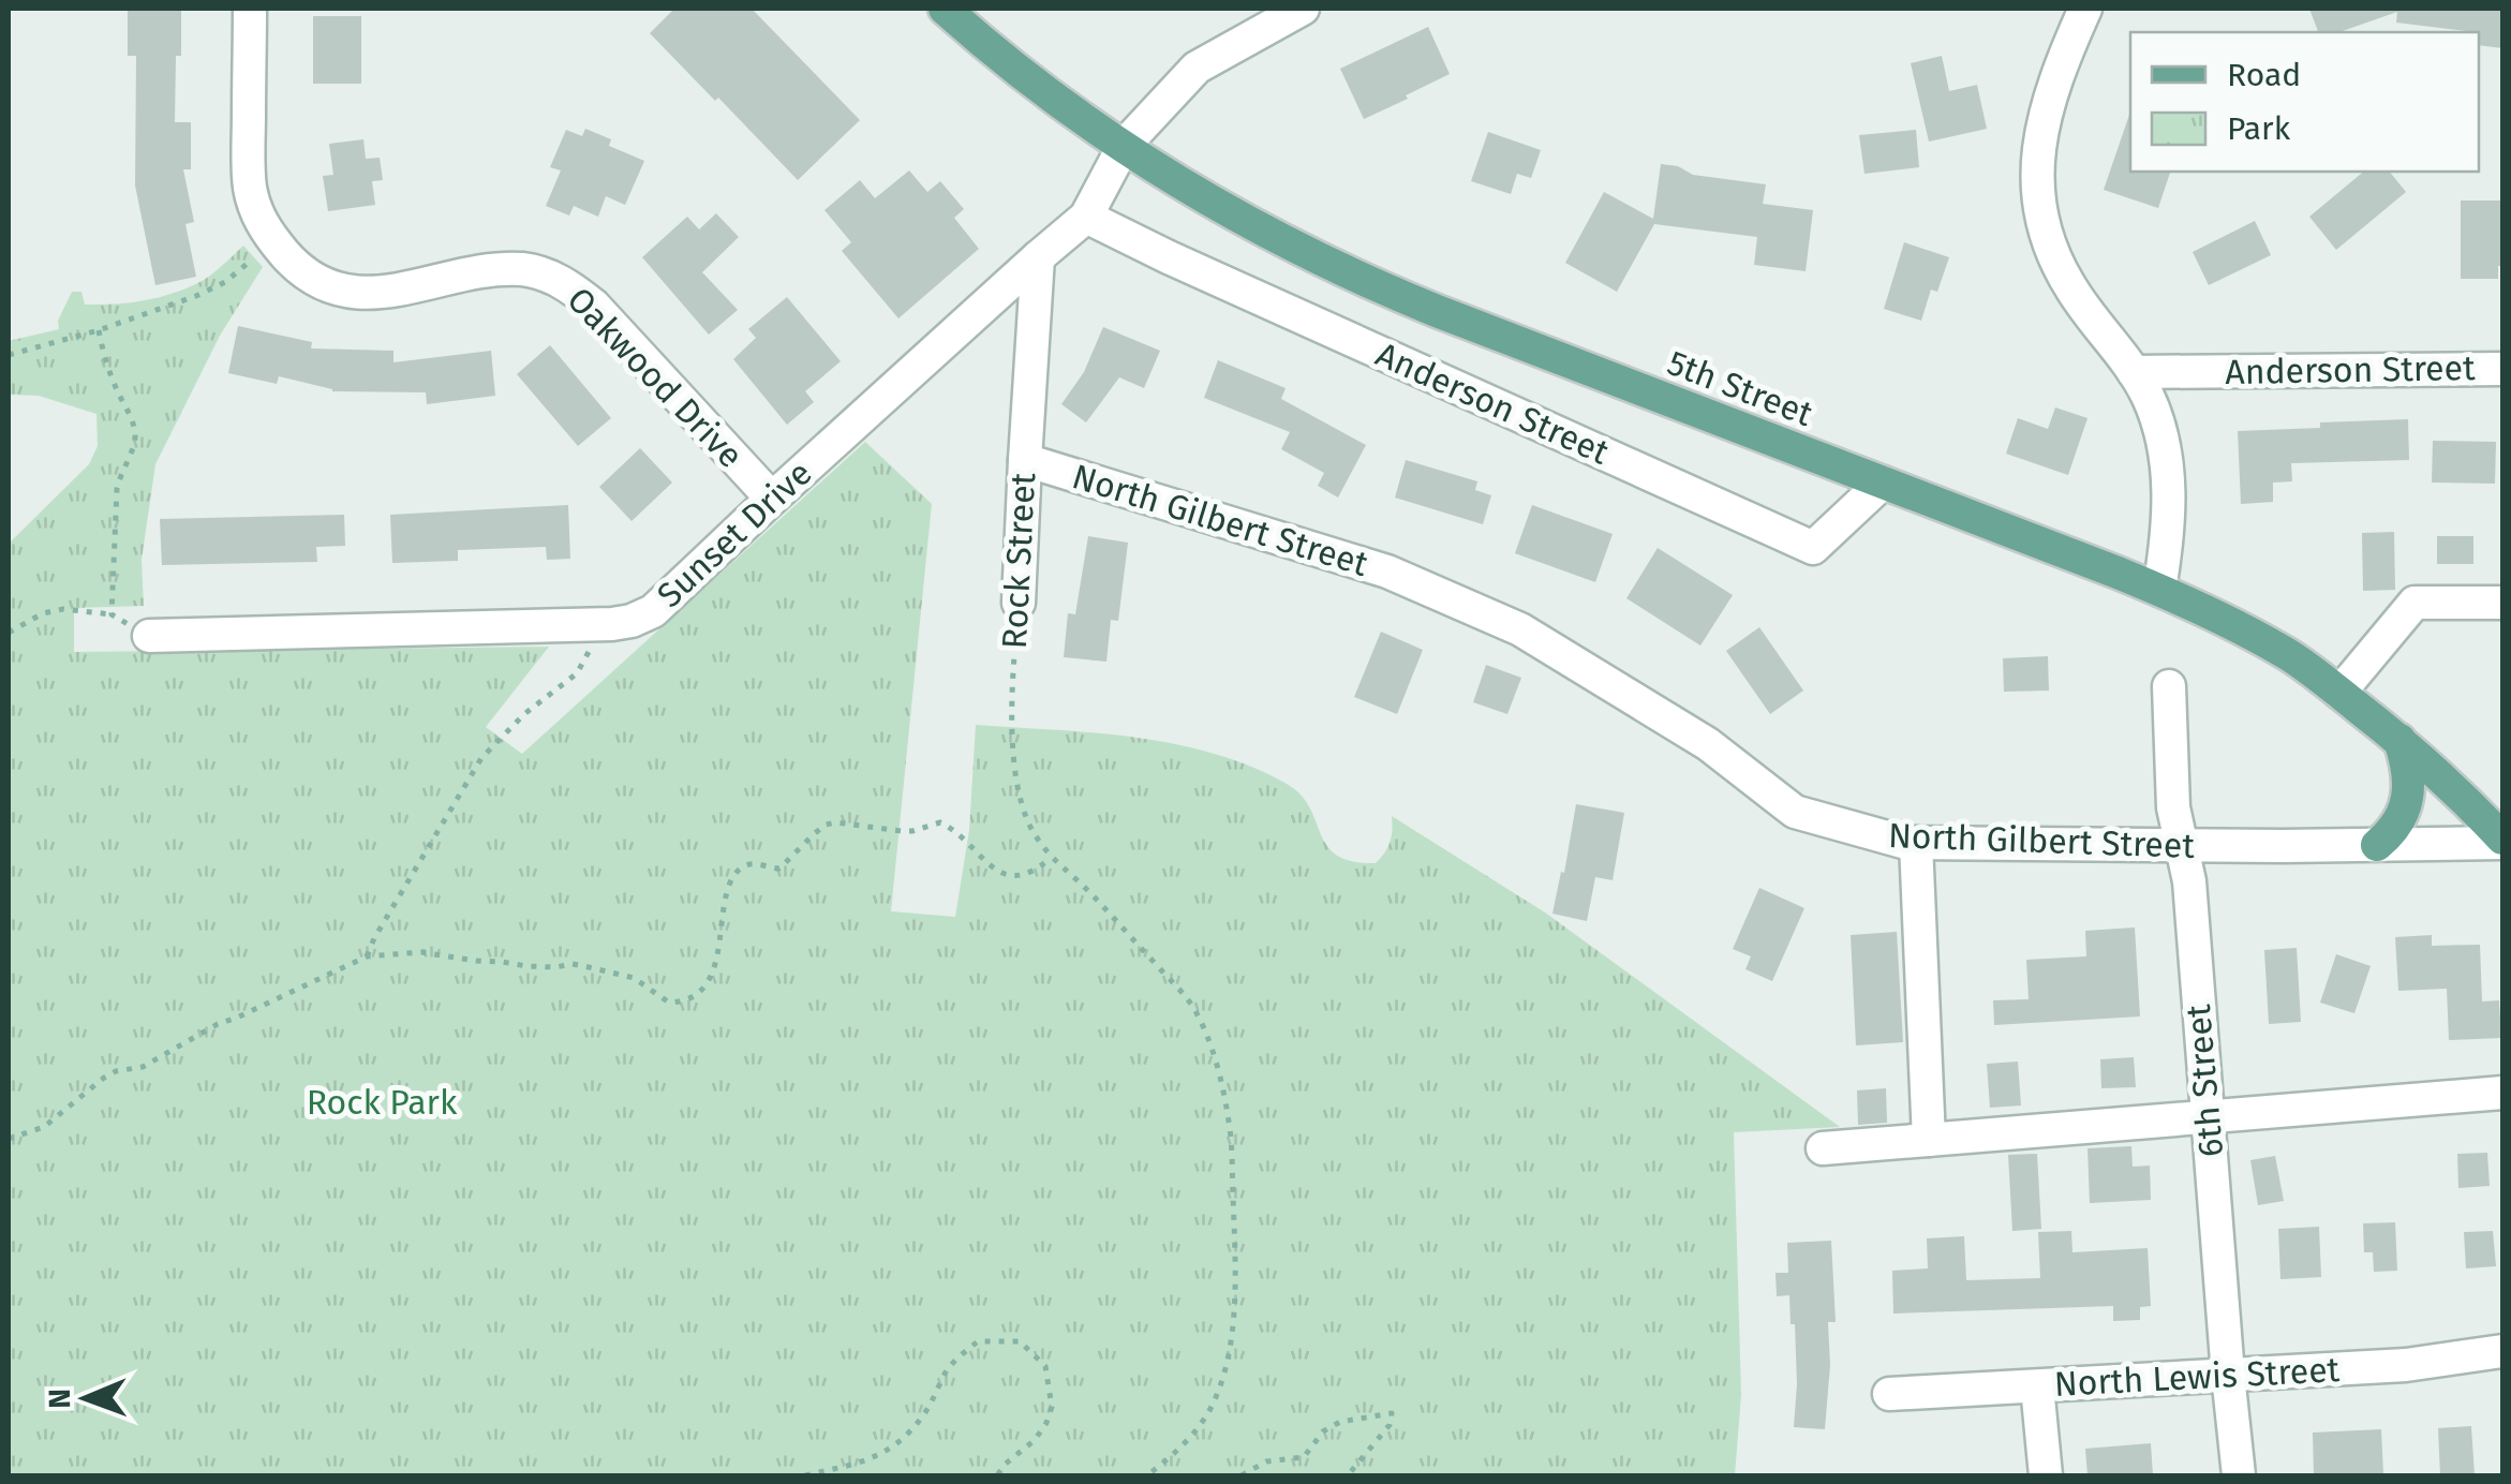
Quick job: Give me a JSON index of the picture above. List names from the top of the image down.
{
  "streets": {
    "main road": ["5th Street"],
    "street": [
      "Anderson Street",
      "Oakwood Drive",
      "North Gilbert Street",
      "Sunset Drive",
      "Rock Street",
      "6th Street",
      "North Lewis Street"
    ]
  },
  "crossings": [
    ["Anderson Street", "5th Street"],
    ["Anderson Street", "Sunset Drive"],
    ["Oakwood Drive", "Sunset Drive"],
    ["5th Street", "North Gilbert Street"],
    ["5th Street", "Sunset Drive"],
    ["North Gilbert Street", "Rock Street"],
    ["North Gilbert Street", "6th Street"],
    ["Sunset Drive", "Rock Street"],
    ["6th Street", "North Lewis Street"]
  ],
  "parks": ["Rock Park"],
  "legend": ["Road", "Park"],
  "north": "left"
}
